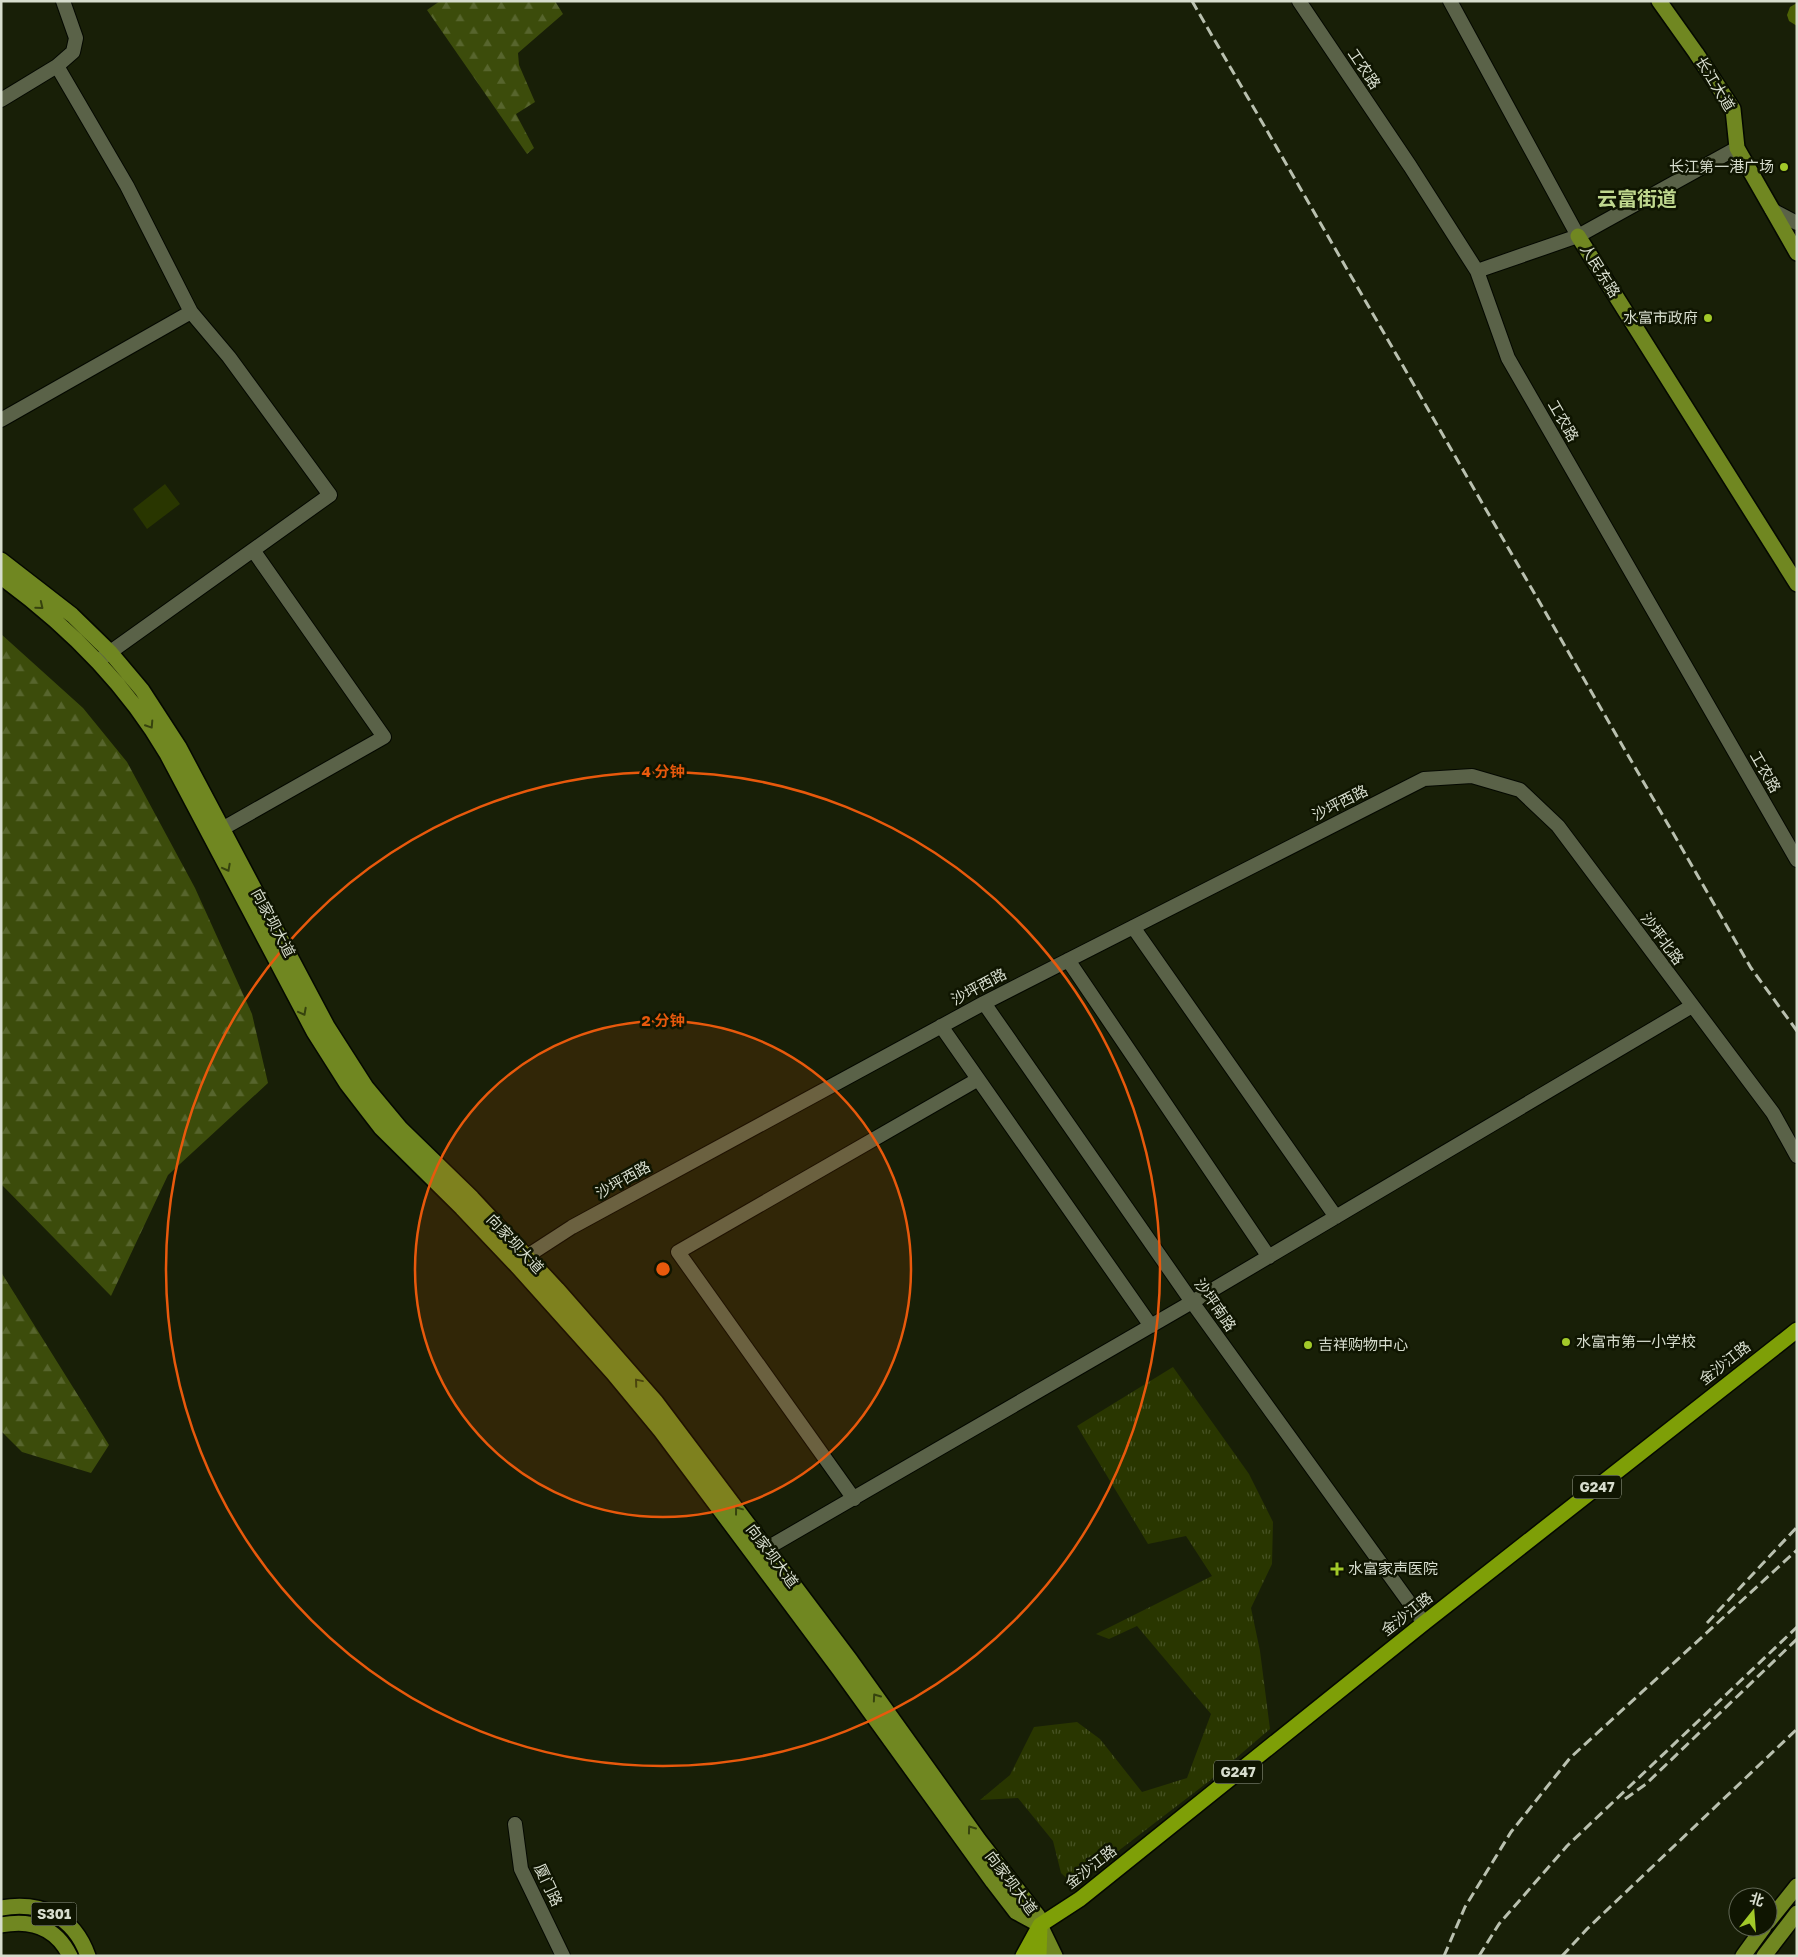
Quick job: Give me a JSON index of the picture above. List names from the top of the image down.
{
  "streets": {
    "highway": ["金沙江路", "G247"],
    "main road": [
      "长江大道",
      "人民东路",
      "向家坝大道",
      "S301"
    ],
    "street": [
      "工农路",
      "沙坪西路",
      "沙坪北路",
      "沙坪南路",
      "厦门路"
    ]
  },
  "crossings": [
    ["沙坪西路", "向家坝大道"],
    ["沙坪西路", "沙坪北路"],
    ["沙坪西路", "沙坪南路"],
    ["向家坝大道", "金沙江路"],
    ["向家坝大道", "G247"],
    ["沙坪南路", "金沙江路"],
    ["金沙江路", "G247"]
  ],
  "districts": ["云富街道"],
  "places": {
    "other": [
      "长江第一港广场",
      "水富市政府",
      "水富市第一小学校",
      "吉祥购物中心"
    ],
    "health": ["水富家声医院"]
  },
  "north": "top",
  "rings": ["4 分钟", "2 分钟"]
}
